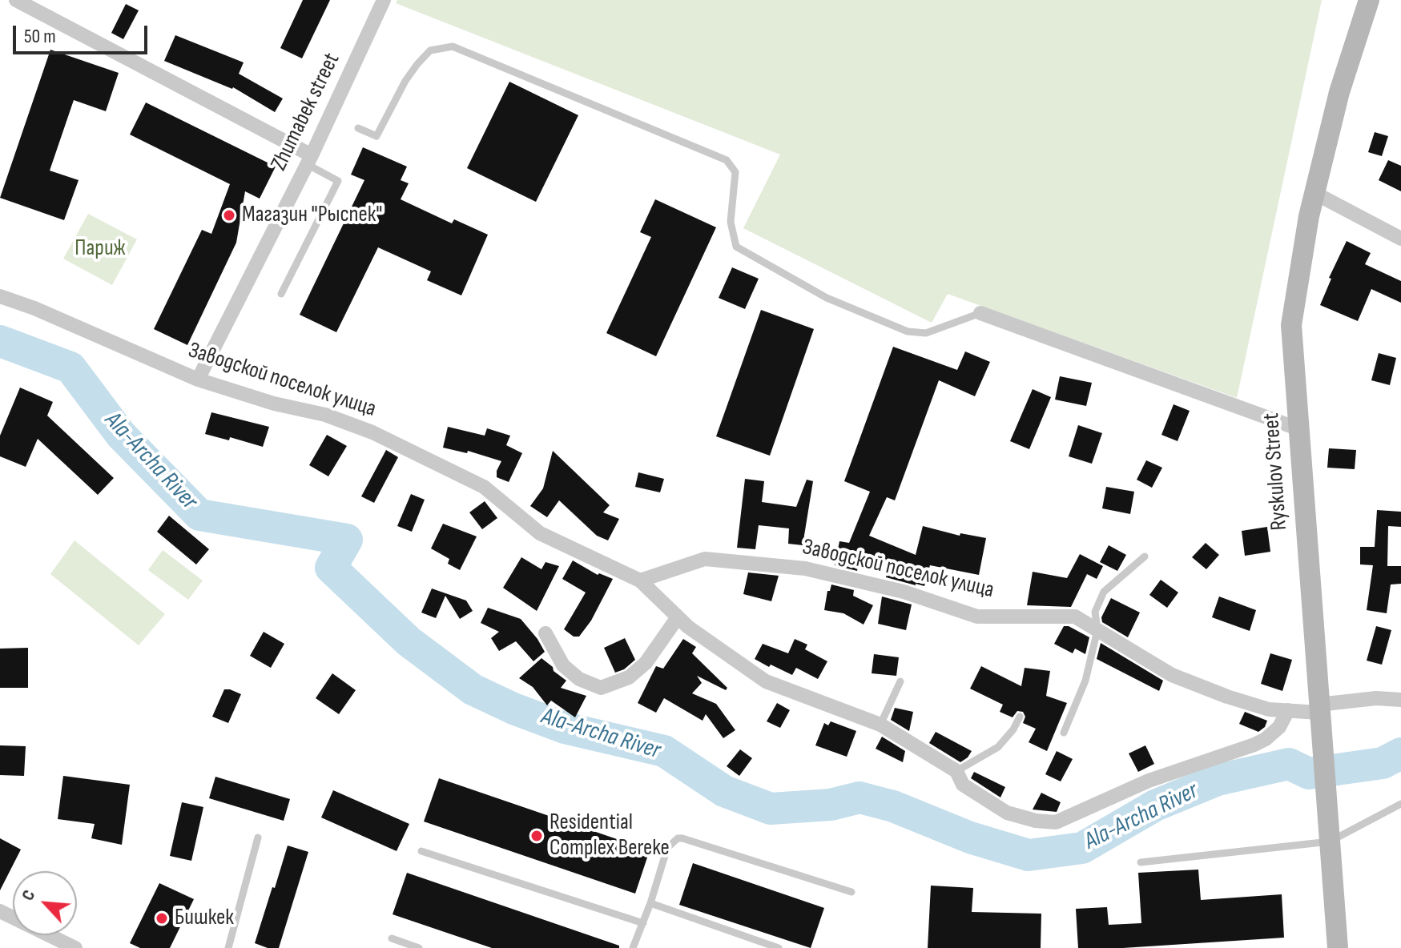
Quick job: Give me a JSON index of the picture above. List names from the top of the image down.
{
  "streets": {
    "main road": ["Ryskulov Street"],
    "street": ["Zhumabek street", "Заводской поселок улица"]
  },
  "crossings": [
    ["Zhumabek street", "Заводской поселок улица"],
    ["Заводской поселок улица", "Ryskulov Street"]
  ],
  "water": ["Ala-Archa River"],
  "parks": ["Париж"],
  "places": ["Магазин \"Рыспек\"", "Residential Complex Bereke", "Бишкек"],
  "scale_bar": "50 m",
  "north": "top left"
}
